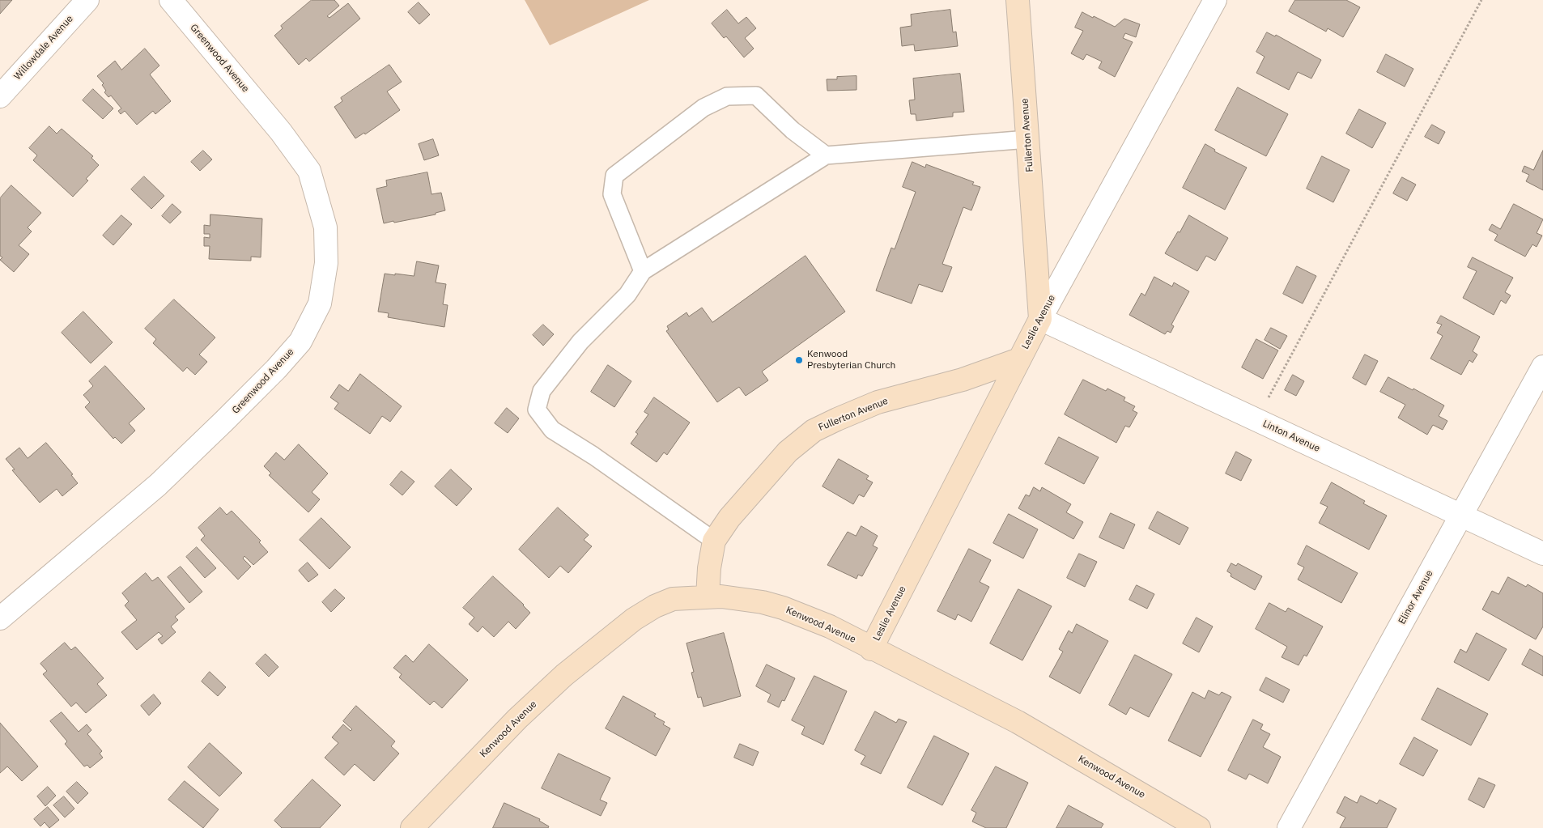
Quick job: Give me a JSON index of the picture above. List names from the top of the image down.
{
  "streets": {
    "street": [
      "Willowdale Avenue",
      "Greenwood Avenue",
      "Fullerton Avenue",
      "Leslie Avenue",
      "Linton Avenue",
      "Elinor Avenue",
      "Kenwood Avenue"
    ]
  },
  "crossings": [
    ["Fullerton Avenue", "Leslie Avenue"],
    ["Fullerton Avenue", "Linton Avenue"],
    ["Fullerton Avenue", "Kenwood Avenue"],
    ["Leslie Avenue", "Linton Avenue"],
    ["Leslie Avenue", "Kenwood Avenue"],
    ["Linton Avenue", "Elinor Avenue"]
  ],
  "places": ["Kenwood Presbyterian Church"]
}
